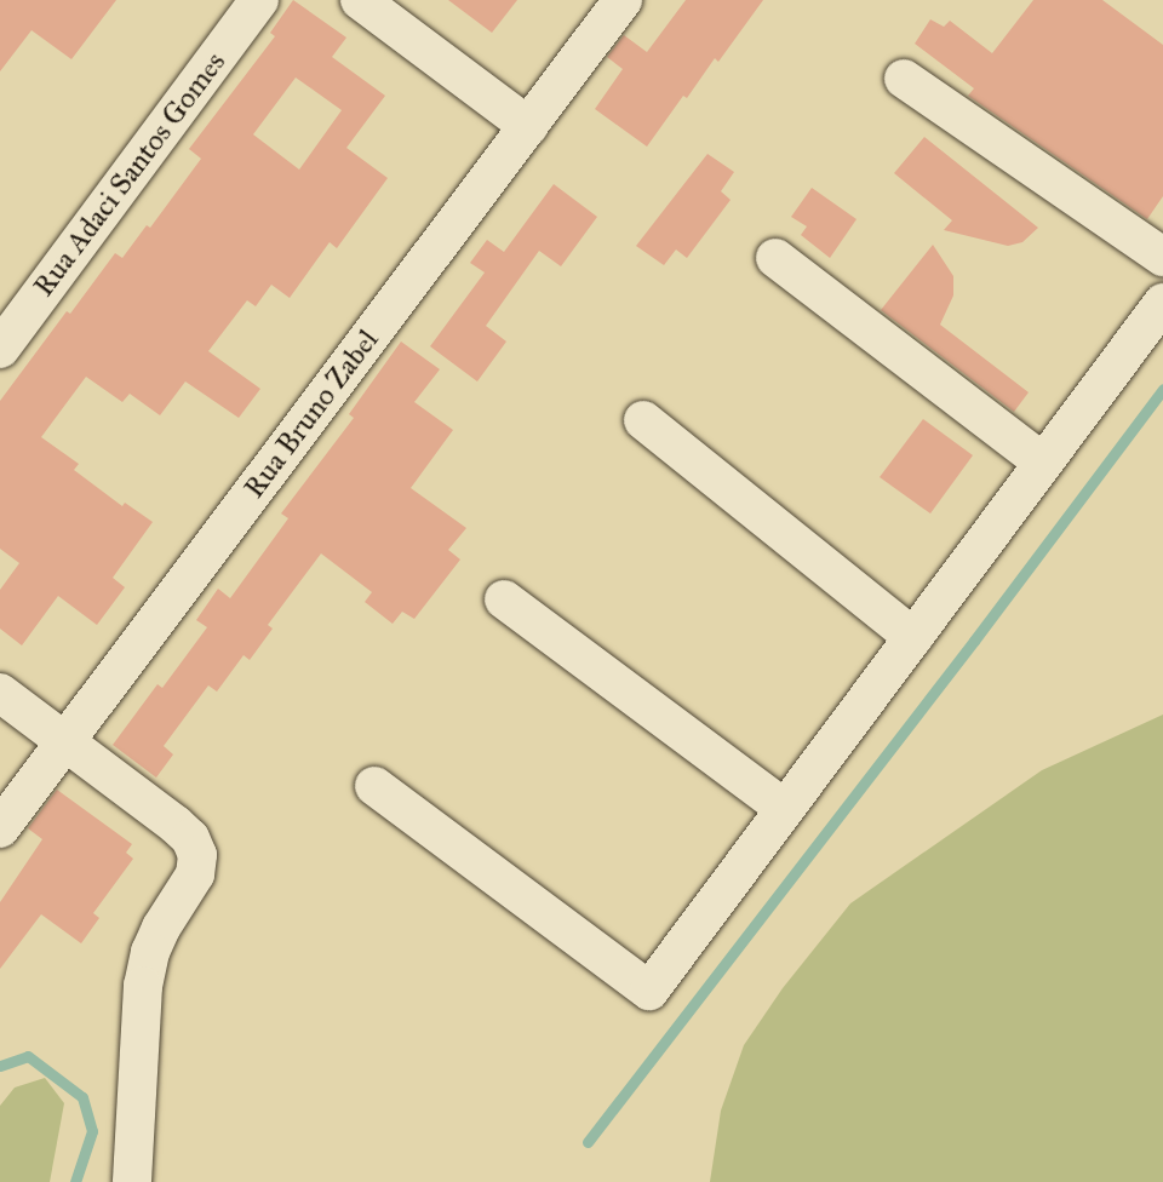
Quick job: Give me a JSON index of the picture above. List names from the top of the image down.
{
  "streets": {
    "street": ["Rua Adaci Santos Gomes", "Rua Bruno Zabel"]
  }
}
